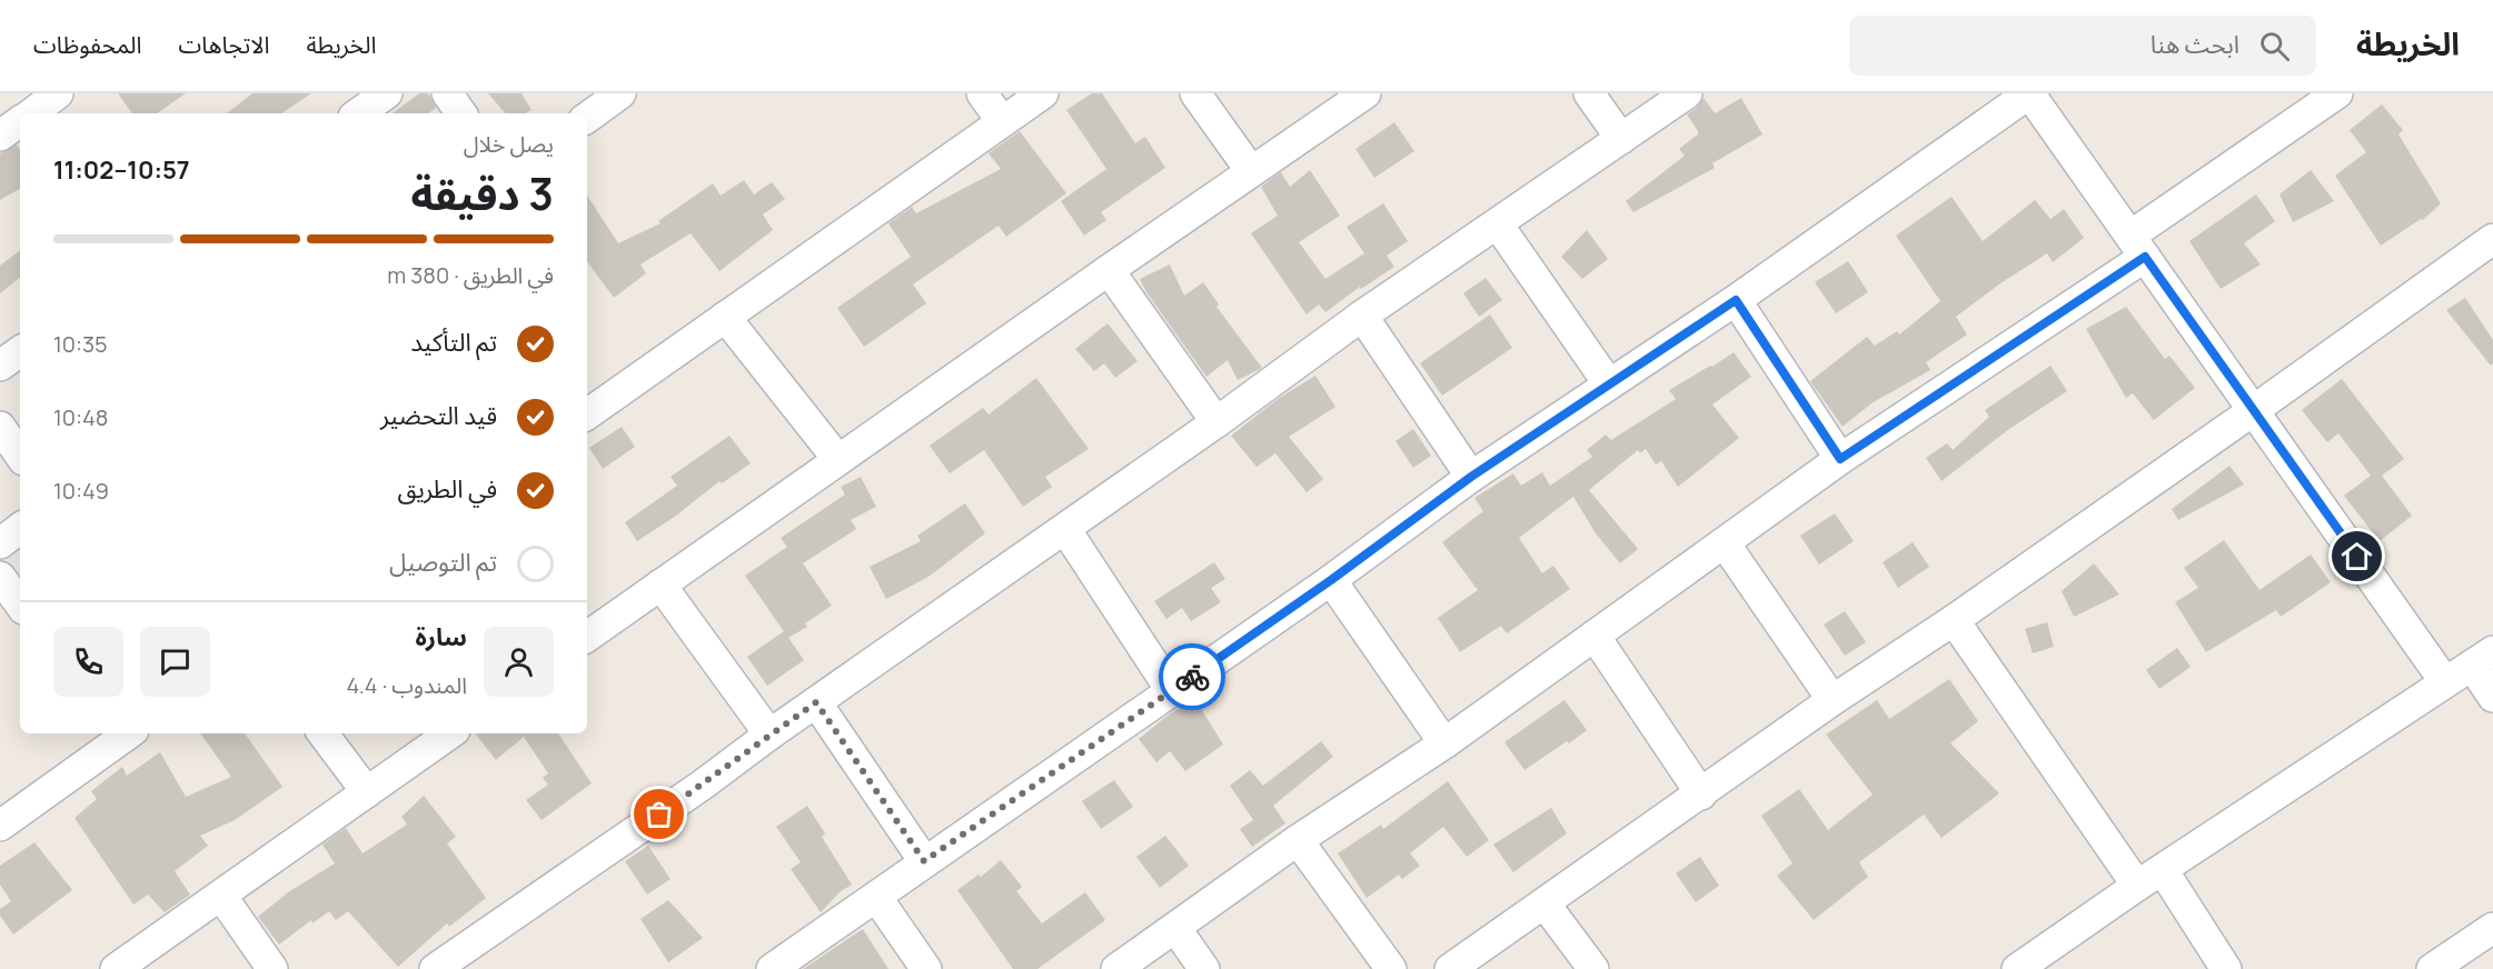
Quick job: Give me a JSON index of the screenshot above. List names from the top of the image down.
{
  "page": {
    "header": "الخريطة",
    "search": "ابحث هنا",
    "nav": ["الخريطة", "الاتجاهات", "المحفوظات"],
    "heading": ["3 دقيقة", "يصل خلال", "10:57–11:02"],
    "panel": ["سارة", "المندوب · 4.4"],
    "bar": "في الطريق · 380 m",
    "list": [
      ["تم التأكيد", "10:35"],
      ["قيد التحضير", "10:48"],
      ["في الطريق", "10:49"],
      "تم التوصيل"
    ]
  }
}
